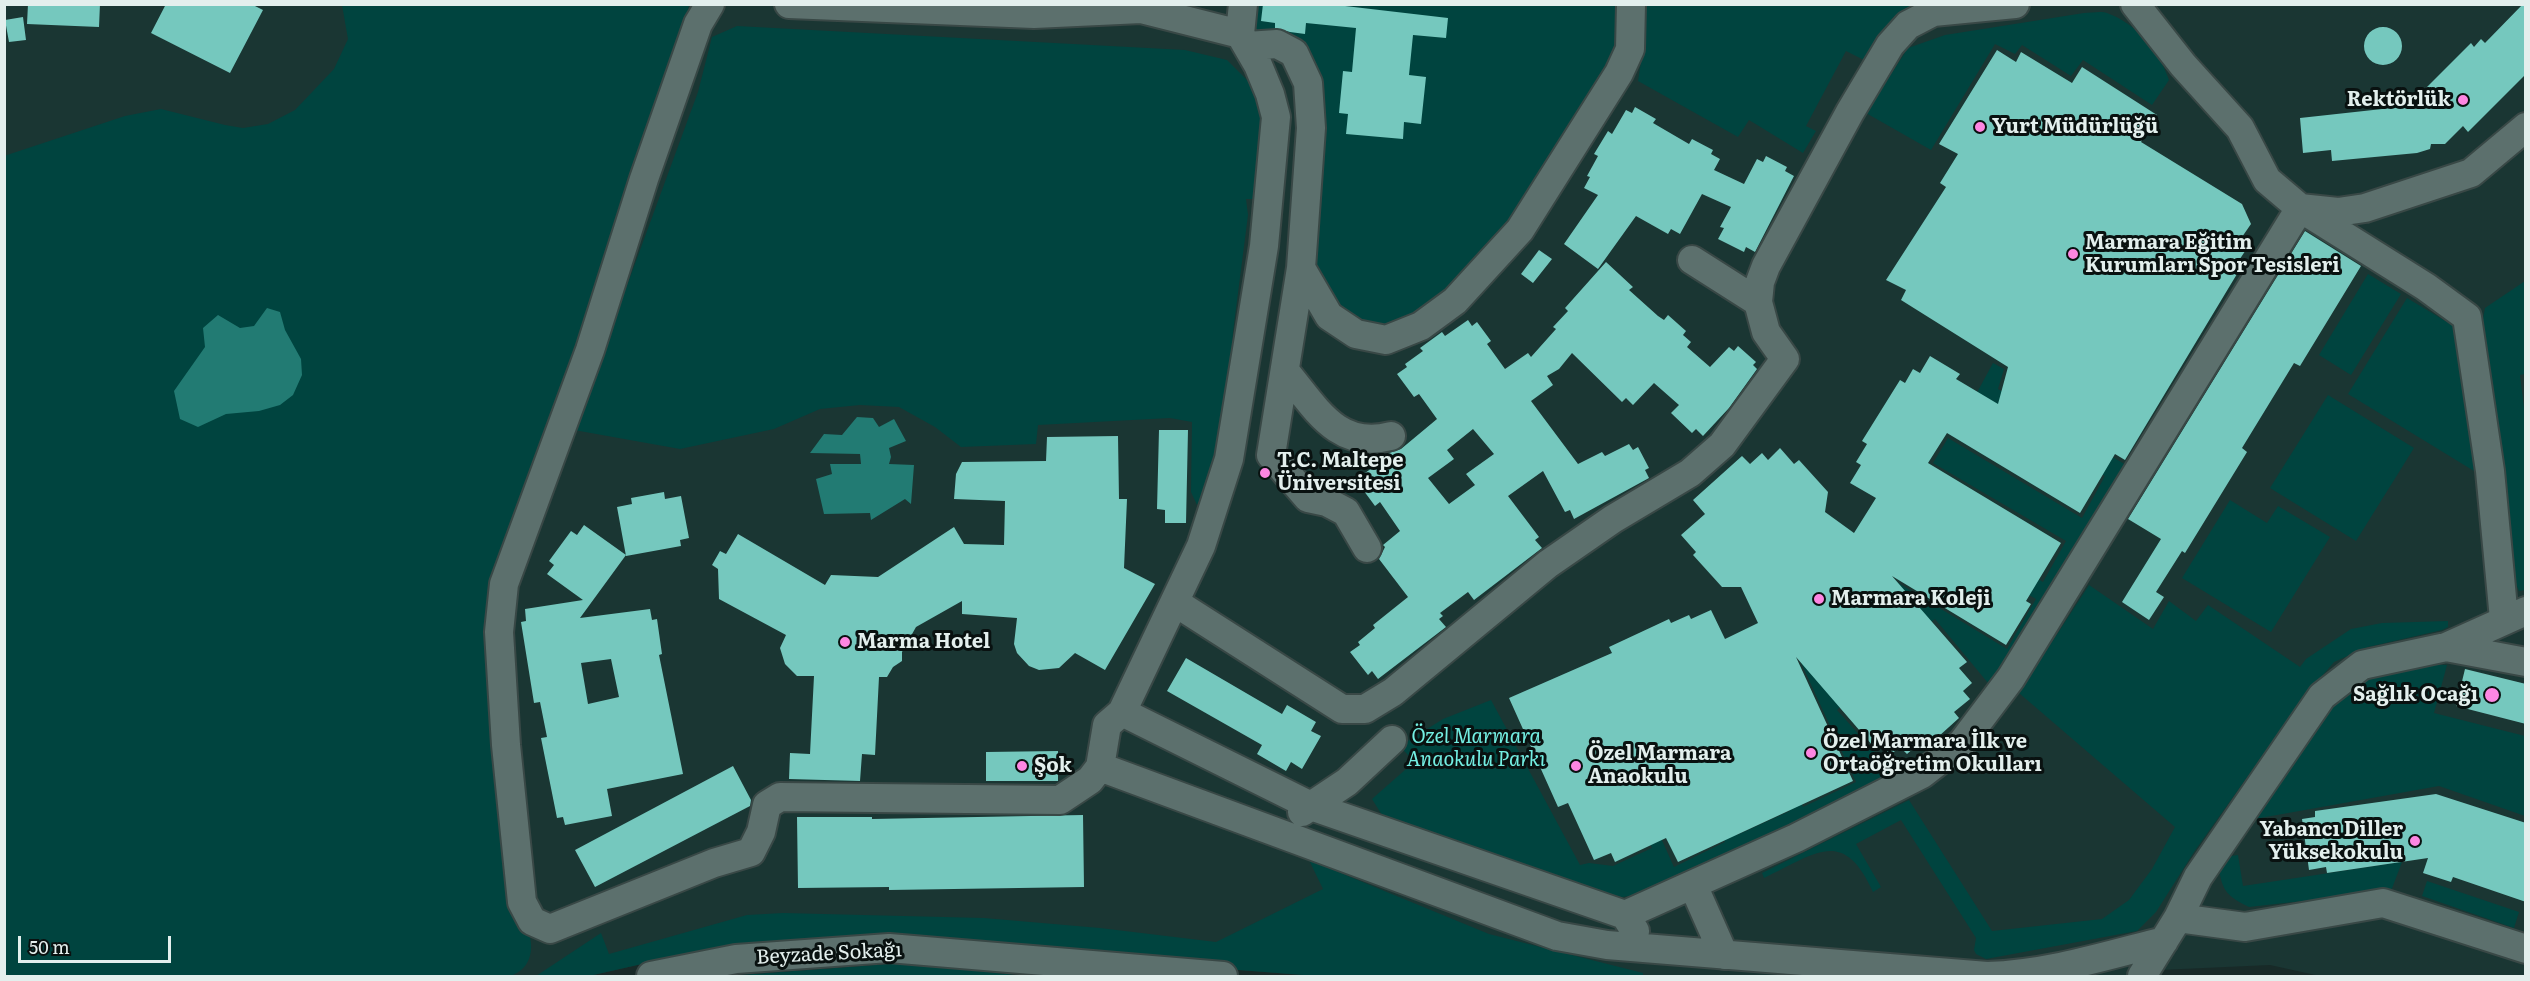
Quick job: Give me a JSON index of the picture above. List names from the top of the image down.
{
  "streets": {
    "street": ["Beyzade Sokağı"]
  },
  "parks": ["Özel Marmara Anaokulu Parkı"],
  "places": [
    "Rektörlük",
    "Yurt Müdürlüğü",
    "Marmara Eğitim Kurumları Spor Tesisleri",
    "T.C. Maltepe Üniversitesi",
    "Marmara Koleji",
    "Marma Hotel",
    "Sağlık Ocağı",
    "Özel Marmara İlk ve Ortaöğretim Okulları",
    "Şok",
    "Özel Marmara Anaokulu",
    "Yabancı Diller Yüksekokulu"
  ],
  "scale_bar": "50 m"
}
